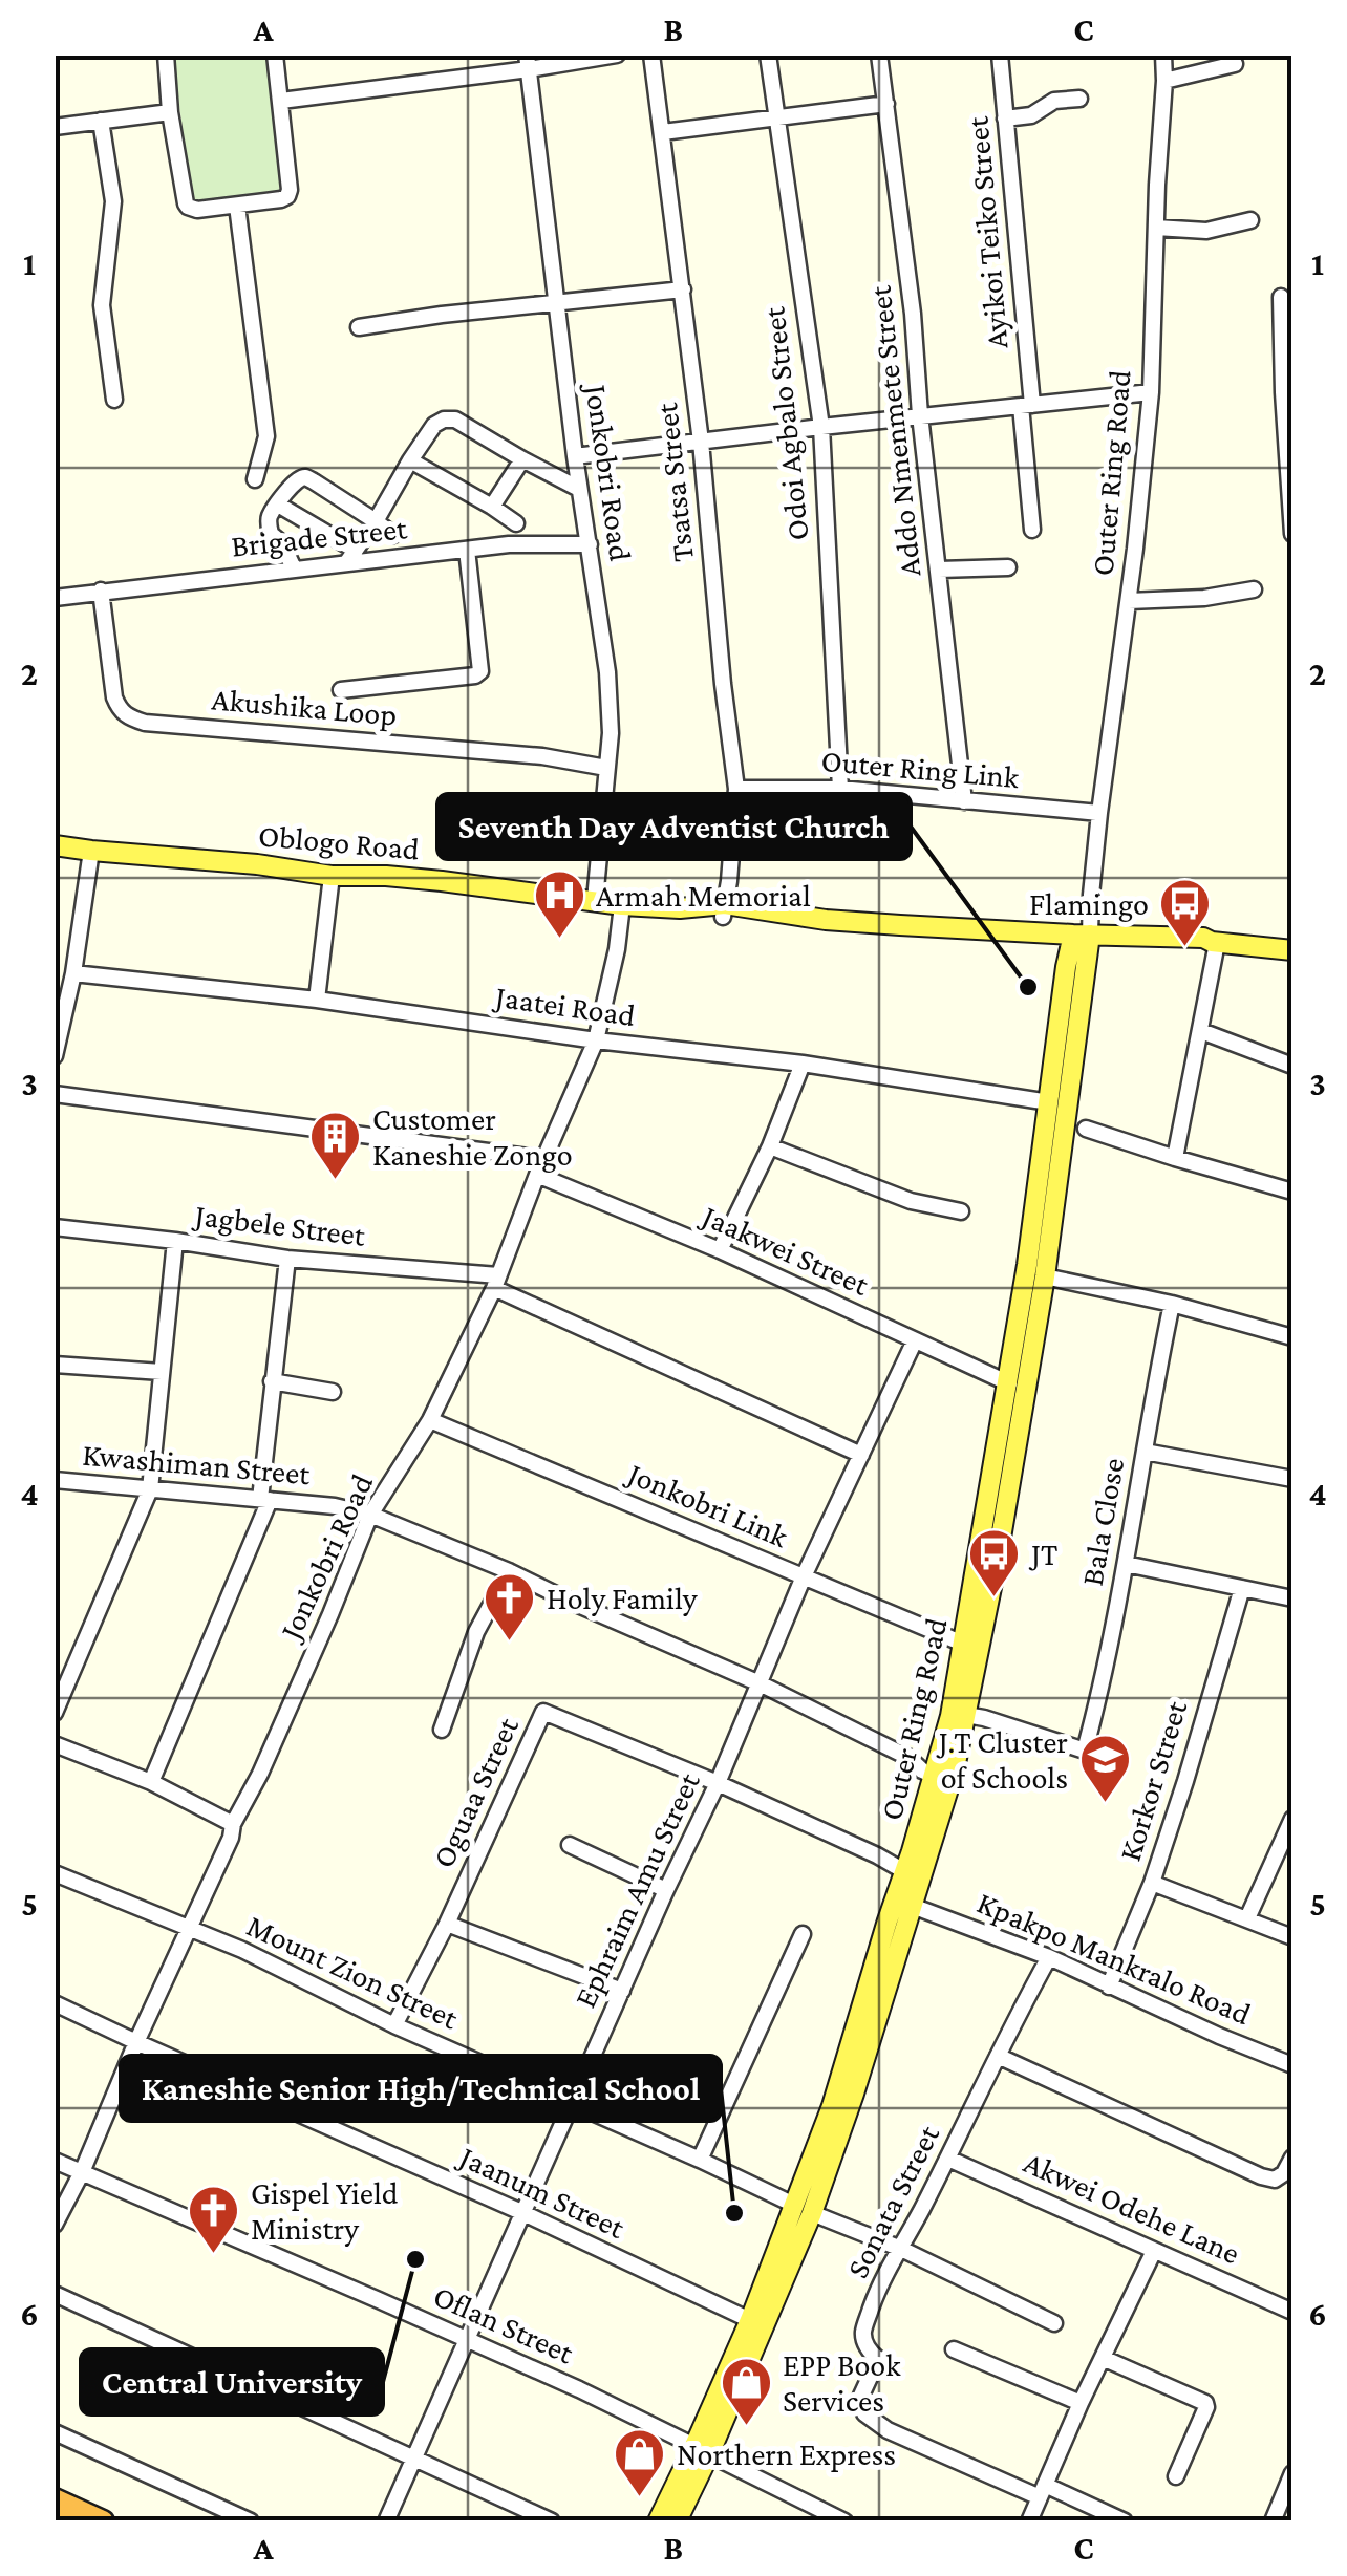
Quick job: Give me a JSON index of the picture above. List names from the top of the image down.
{
  "streets": {
    "main road": ["Outer Ring Road", "Oblogo Road"],
    "street": [
      "Ayikoi Teiko Street",
      "Odoi Agbalo Street",
      "Addo Nmenmete Street",
      "Jonkobri Road",
      "Tsatsa Street",
      "Brigade Street",
      "Akushika Loop",
      "Outer Ring Link",
      "Jaatei Road",
      "Jagbele Street",
      "Jaakwei Street",
      "Kwashiman Street",
      "Jonkobri Link",
      "Bala Close",
      "Korkor Street",
      "Oguaa Street",
      "Ephraim Amu Street",
      "Kpakpo Mankralo Road",
      "Mount Zion Street",
      "Jaanum Street",
      "Sonata Street",
      "Akwei Odehe Lane",
      "Oflan Street"
    ]
  },
  "crossings": [
    ["Odoi Agbalo Street", "Outer Ring Link"],
    ["Addo Nmenmete Street", "Outer Ring Link"],
    ["Jonkobri Road", "Brigade Street"],
    ["Jonkobri Road", "Akushika Loop"],
    ["Jonkobri Road", "Oblogo Road"],
    ["Jonkobri Road", "Jaatei Road"],
    ["Jonkobri Road", "Jagbele Street"],
    ["Jonkobri Road", "Jaakwei Street"],
    ["Jonkobri Road", "Kwashiman Street"],
    ["Jonkobri Road", "Jonkobri Link"],
    ["Jonkobri Road", "Mount Zion Street"],
    ["Jonkobri Road", "Jaanum Street"],
    ["Jonkobri Road", "Oflan Street"],
    ["Outer Ring Road", "Outer Ring Link"],
    ["Outer Ring Road", "Oblogo Road"],
    ["Outer Ring Road", "Jaatei Road"],
    ["Outer Ring Road", "Jaakwei Street"],
    ["Outer Ring Road", "Kwashiman Street"],
    ["Outer Ring Road", "Jonkobri Link"],
    ["Outer Ring Road", "Bala Close"],
    ["Outer Ring Road", "Oguaa Street"],
    ["Outer Ring Road", "Kpakpo Mankralo Road"],
    ["Outer Ring Road", "Mount Zion Street"],
    ["Outer Ring Road", "Jaanum Street"],
    ["Outer Ring Road", "Oflan Street"],
    ["Tsatsa Street", "Outer Ring Link"],
    ["Tsatsa Street", "Oblogo Road"],
    ["Brigade Street", "Akushika Loop"],
    ["Jagbele Street", "Ephraim Amu Street"],
    ["Jaakwei Street", "Ephraim Amu Street"],
    ["Kwashiman Street", "Ephraim Amu Street"],
    ["Jonkobri Link", "Ephraim Amu Street"],
    ["Korkor Street", "Kpakpo Mankralo Road"],
    ["Oguaa Street", "Ephraim Amu Street"],
    ["Oguaa Street", "Mount Zion Street"],
    ["Ephraim Amu Street", "Mount Zion Street"],
    ["Ephraim Amu Street", "Jaanum Street"],
    ["Ephraim Amu Street", "Oflan Street"],
    ["Kpakpo Mankralo Road", "Sonata Street"],
    ["Mount Zion Street", "Sonata Street"],
    ["Sonata Street", "Akwei Odehe Lane"]
  ],
  "places": {
    "hospital": ["Armah Memorial"],
    "bus stop": ["Flamingo", "JT"],
    "other": ["Seventh Day Adventist Church", "Kaneshie Senior High/Technical School", "Central University"],
    "building": ["Customer Kaneshie Zongo"],
    "church": ["Holy Family", "Gispel Yield Ministry"],
    "school or university": ["J.T Cluster of Schools"],
    "shop": ["EPP Book Services", "Northern Express"]
  },
  "grid": {
    "columns": ["A", "B", "C"],
    "rows": [
      "1",
      "2",
      "3",
      "4",
      "5",
      "6"
    ]
  }
}
